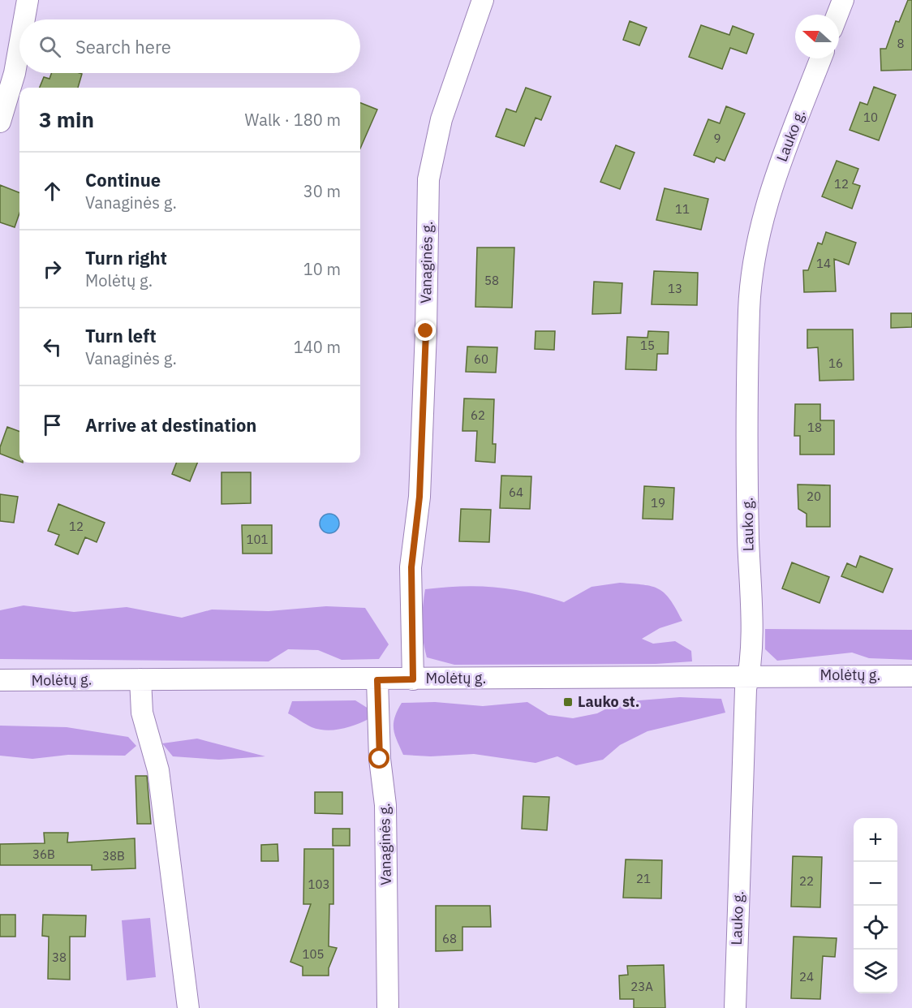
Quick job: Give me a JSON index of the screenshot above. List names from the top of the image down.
{
  "streets": {
    "street": ["Lauko g.", "Vanaginės g.", "Molėtų g."]
  },
  "crossings": [
    ["Lauko g.", "Molėtų g."],
    ["Vanaginės g.", "Molėtų g."]
  ],
  "places": {
    "transit": ["Lauko st."]
  },
  "house_numbers": [
    "8",
    "10",
    "9",
    "12",
    "11",
    "14",
    "58",
    "13",
    "15",
    "60",
    "16",
    "62",
    "18",
    "64",
    "20",
    "19",
    "12",
    "101",
    "36B",
    "38B",
    "21",
    "22",
    "103",
    "68",
    "105",
    "38",
    "24",
    "23A"
  ],
  "north": "left",
  "page": {
    "search": "Search here",
    "heading": ["3 min", "Walk · 180 m"],
    "list": [
      ["Continue", "Vanaginės g.", "30 m"],
      ["Turn right", "Molėtų g.", "10 m"],
      ["Turn left", "Vanaginės g.", "140 m"],
      "Arrive at destination"
    ],
    "map_buttons": ["+", "−"]
  }
}
